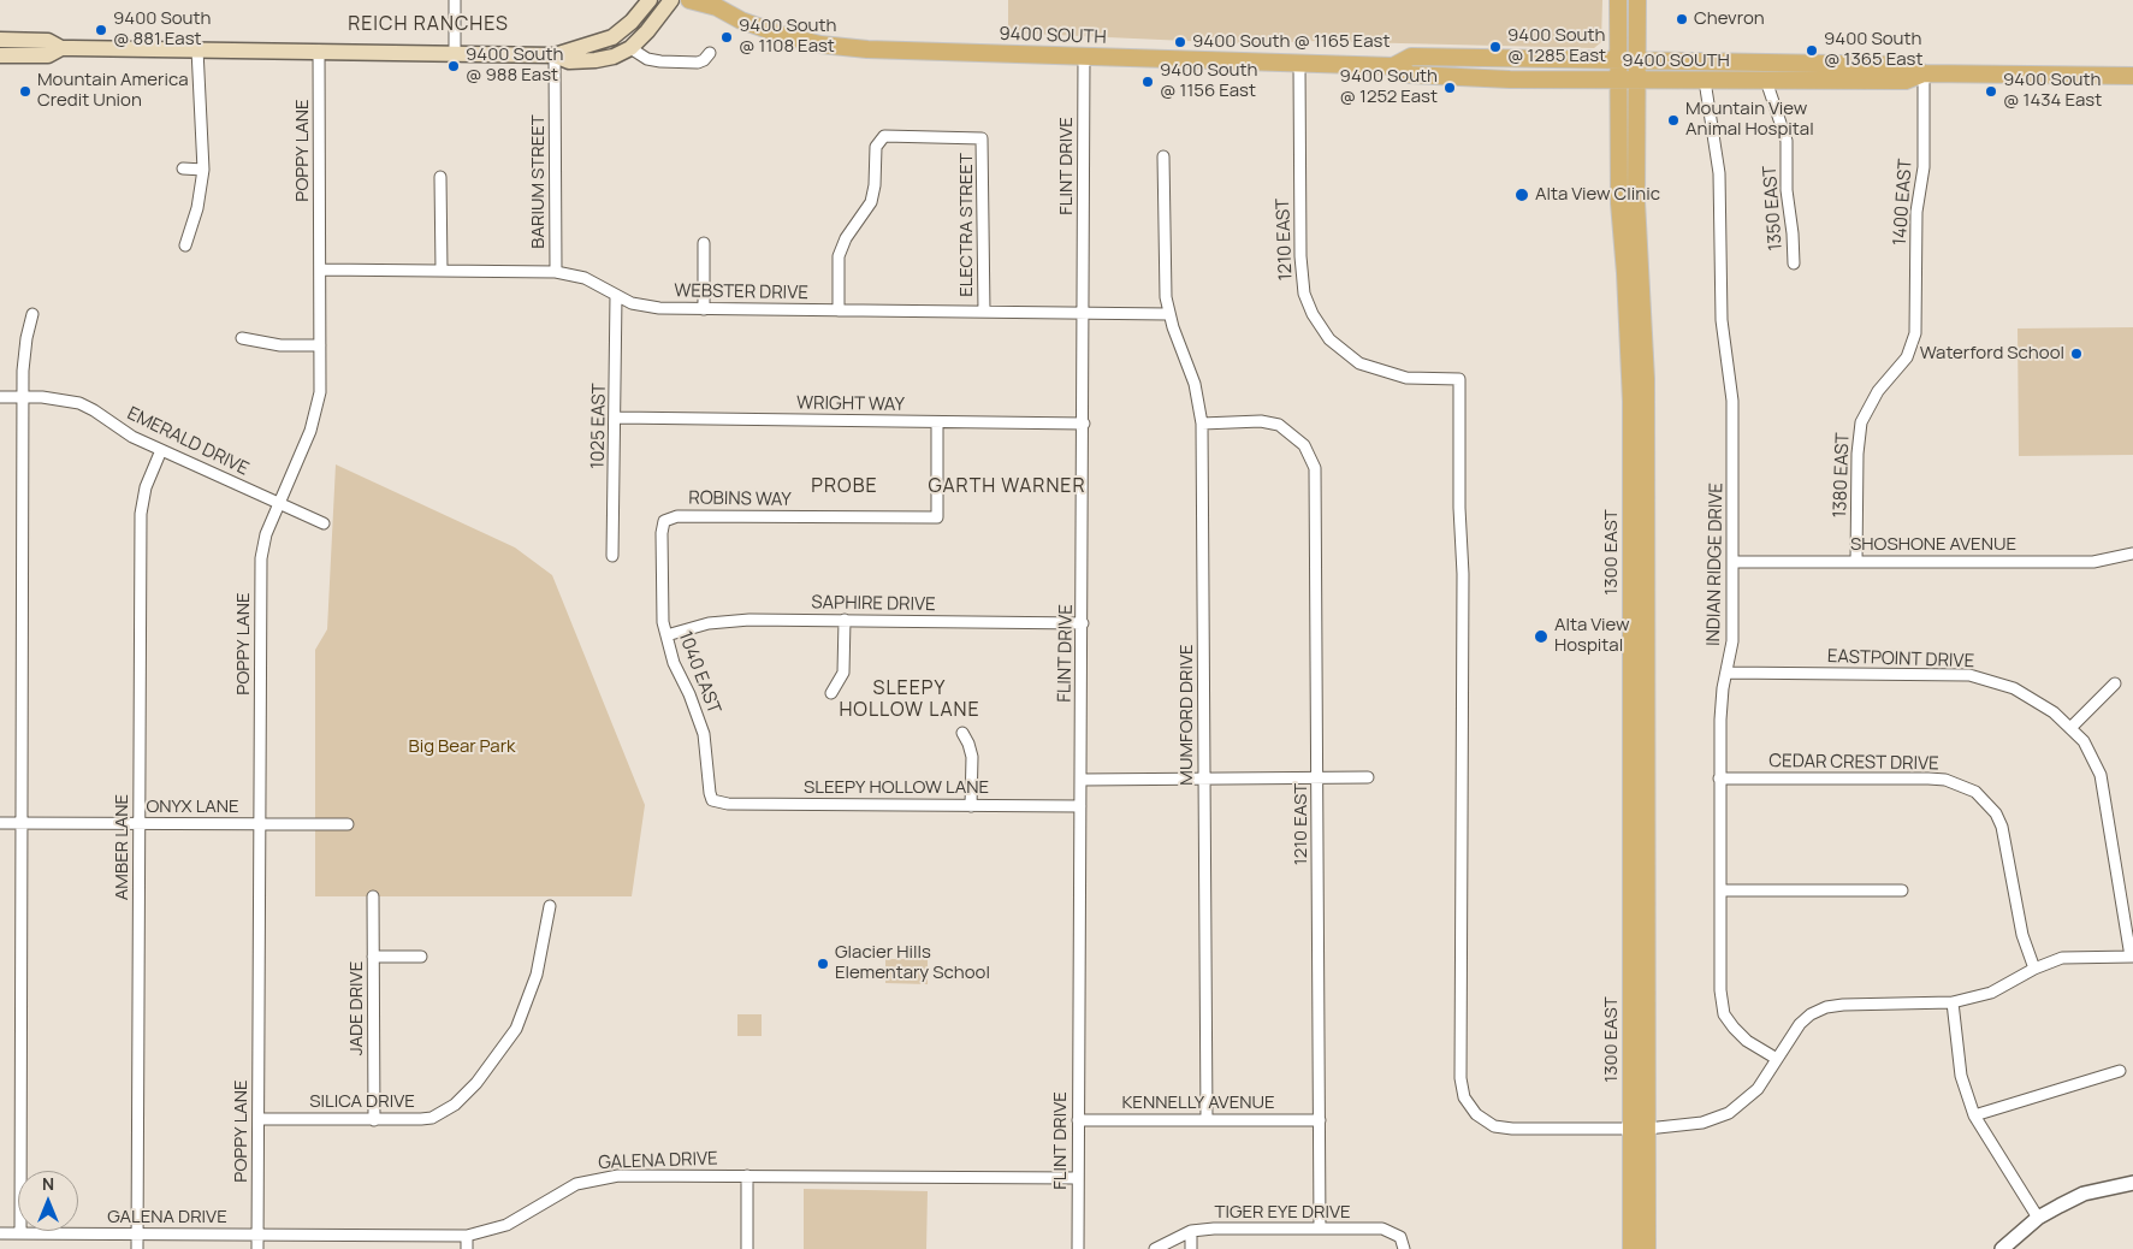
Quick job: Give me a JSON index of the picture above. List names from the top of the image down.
{
  "streets": {
    "main road": ["9400 SOUTH", "1300 EAST"],
    "street": [
      "POPPY LANE",
      "FLINT DRIVE",
      "BARIUM STREET",
      "1400 EAST",
      "1350 EAST",
      "ELECTRA STREET",
      "1210 EAST",
      "WEBSTER DRIVE",
      "WRIGHT WAY",
      "1025 EAST",
      "EMERALD DRIVE",
      "1380 EAST",
      "ROBINS WAY",
      "SHOSHONE AVENUE",
      "INDIAN RIDGE DRIVE",
      "SAPHIRE DRIVE",
      "EASTPOINT DRIVE",
      "1040 EAST",
      "MUMFORD DRIVE",
      "CEDAR CREST DRIVE",
      "SLEEPY HOLLOW LANE",
      "ONYX LANE",
      "AMBER LANE",
      "JADE DRIVE",
      "SILICA DRIVE",
      "KENNELLY AVENUE",
      "GALENA DRIVE",
      "TIGER EYE DRIVE"
    ]
  },
  "crossings": [
    ["9400 SOUTH", "FLINT DRIVE"],
    ["9400 SOUTH", "1400 EAST"],
    ["9400 SOUTH", "1350 EAST"],
    ["9400 SOUTH", "1210 EAST"],
    ["9400 SOUTH", "1300 EAST"],
    ["9400 SOUTH", "INDIAN RIDGE DRIVE"],
    ["POPPY LANE", "WEBSTER DRIVE"],
    ["POPPY LANE", "EMERALD DRIVE"],
    ["POPPY LANE", "ONYX LANE"],
    ["POPPY LANE", "SILICA DRIVE"],
    ["POPPY LANE", "GALENA DRIVE"],
    ["FLINT DRIVE", "WEBSTER DRIVE"],
    ["FLINT DRIVE", "WRIGHT WAY"],
    ["FLINT DRIVE", "SAPHIRE DRIVE"],
    ["FLINT DRIVE", "SLEEPY HOLLOW LANE"],
    ["FLINT DRIVE", "KENNELLY AVENUE"],
    ["FLINT DRIVE", "GALENA DRIVE"],
    ["BARIUM STREET", "WEBSTER DRIVE"],
    ["1400 EAST", "1380 EAST"],
    ["ELECTRA STREET", "WEBSTER DRIVE"],
    ["1210 EAST", "1300 EAST"],
    ["1210 EAST", "MUMFORD DRIVE"],
    ["1210 EAST", "KENNELLY AVENUE"],
    ["1210 EAST", "TIGER EYE DRIVE"],
    ["WEBSTER DRIVE", "1025 EAST"],
    ["WEBSTER DRIVE", "MUMFORD DRIVE"],
    ["WRIGHT WAY", "1025 EAST"],
    ["WRIGHT WAY", "ROBINS WAY"],
    ["EMERALD DRIVE", "AMBER LANE"],
    ["1380 EAST", "SHOSHONE AVENUE"],
    ["ROBINS WAY", "1040 EAST"],
    ["SHOSHONE AVENUE", "INDIAN RIDGE DRIVE"],
    ["INDIAN RIDGE DRIVE", "EASTPOINT DRIVE"],
    ["INDIAN RIDGE DRIVE", "CEDAR CREST DRIVE"],
    ["SAPHIRE DRIVE", "1040 EAST"],
    ["1040 EAST", "SLEEPY HOLLOW LANE"],
    ["MUMFORD DRIVE", "KENNELLY AVENUE"],
    ["ONYX LANE", "AMBER LANE"],
    ["AMBER LANE", "GALENA DRIVE"],
    ["JADE DRIVE", "SILICA DRIVE"]
  ],
  "districts": [
    "REICH RANCHES",
    "PROBE",
    "GARTH WARNER",
    "SLEEPY HOLLOW LANE"
  ],
  "parks": ["Big Bear Park"],
  "places": [
    "Chevron",
    "9400 South @ 881 East",
    "9400 South @ 1108 East",
    "9400 South @ 1165 East",
    "9400 South @ 1285 East",
    "9400 South @ 1365 East",
    "9400 South @ 988 East",
    "9400 South @ 1156 East",
    "9400 South @ 1252 East",
    "Mountain America Credit Union",
    "9400 South @ 1434 East",
    "Mountain View Animal Hospital",
    "Alta View Clinic",
    "Waterford School",
    "Alta View Hospital",
    "Glacier Hills Elementary School"
  ],
  "north": "top"
}
